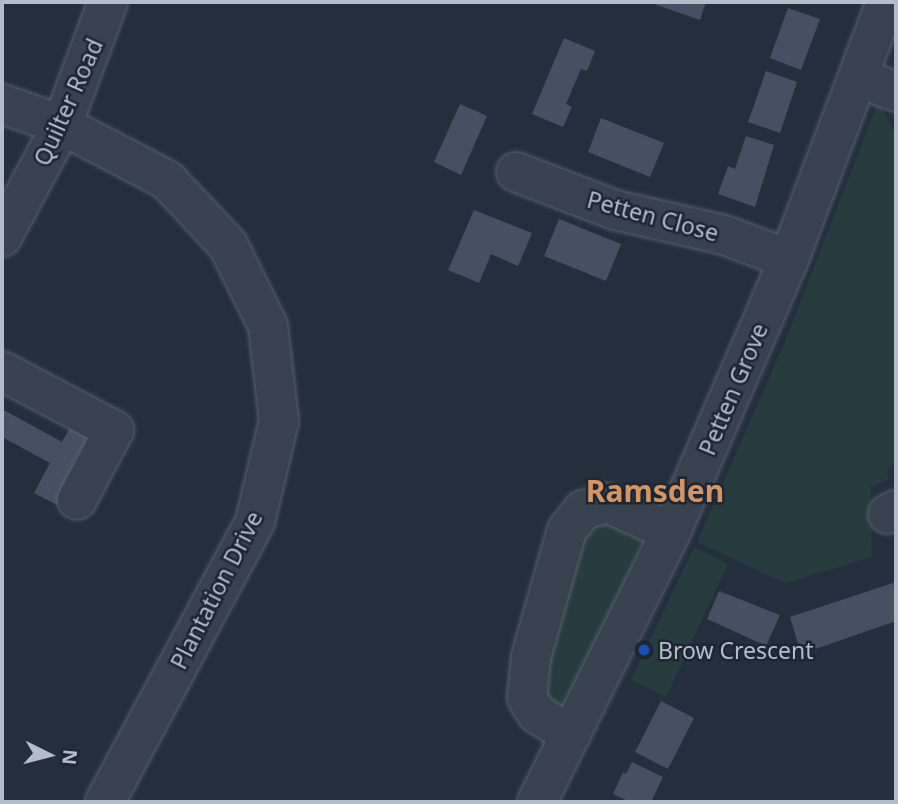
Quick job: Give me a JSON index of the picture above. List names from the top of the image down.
{
  "streets": {
    "street": [
      "Quilter Road",
      "Petten Close",
      "Petten Grove",
      "Plantation Drive"
    ]
  },
  "crossings": [
    ["Quilter Road", "Plantation Drive"],
    ["Petten Close", "Petten Grove"]
  ],
  "districts": ["Ramsden"],
  "places": ["Brow Crescent"],
  "north": "right"
}
